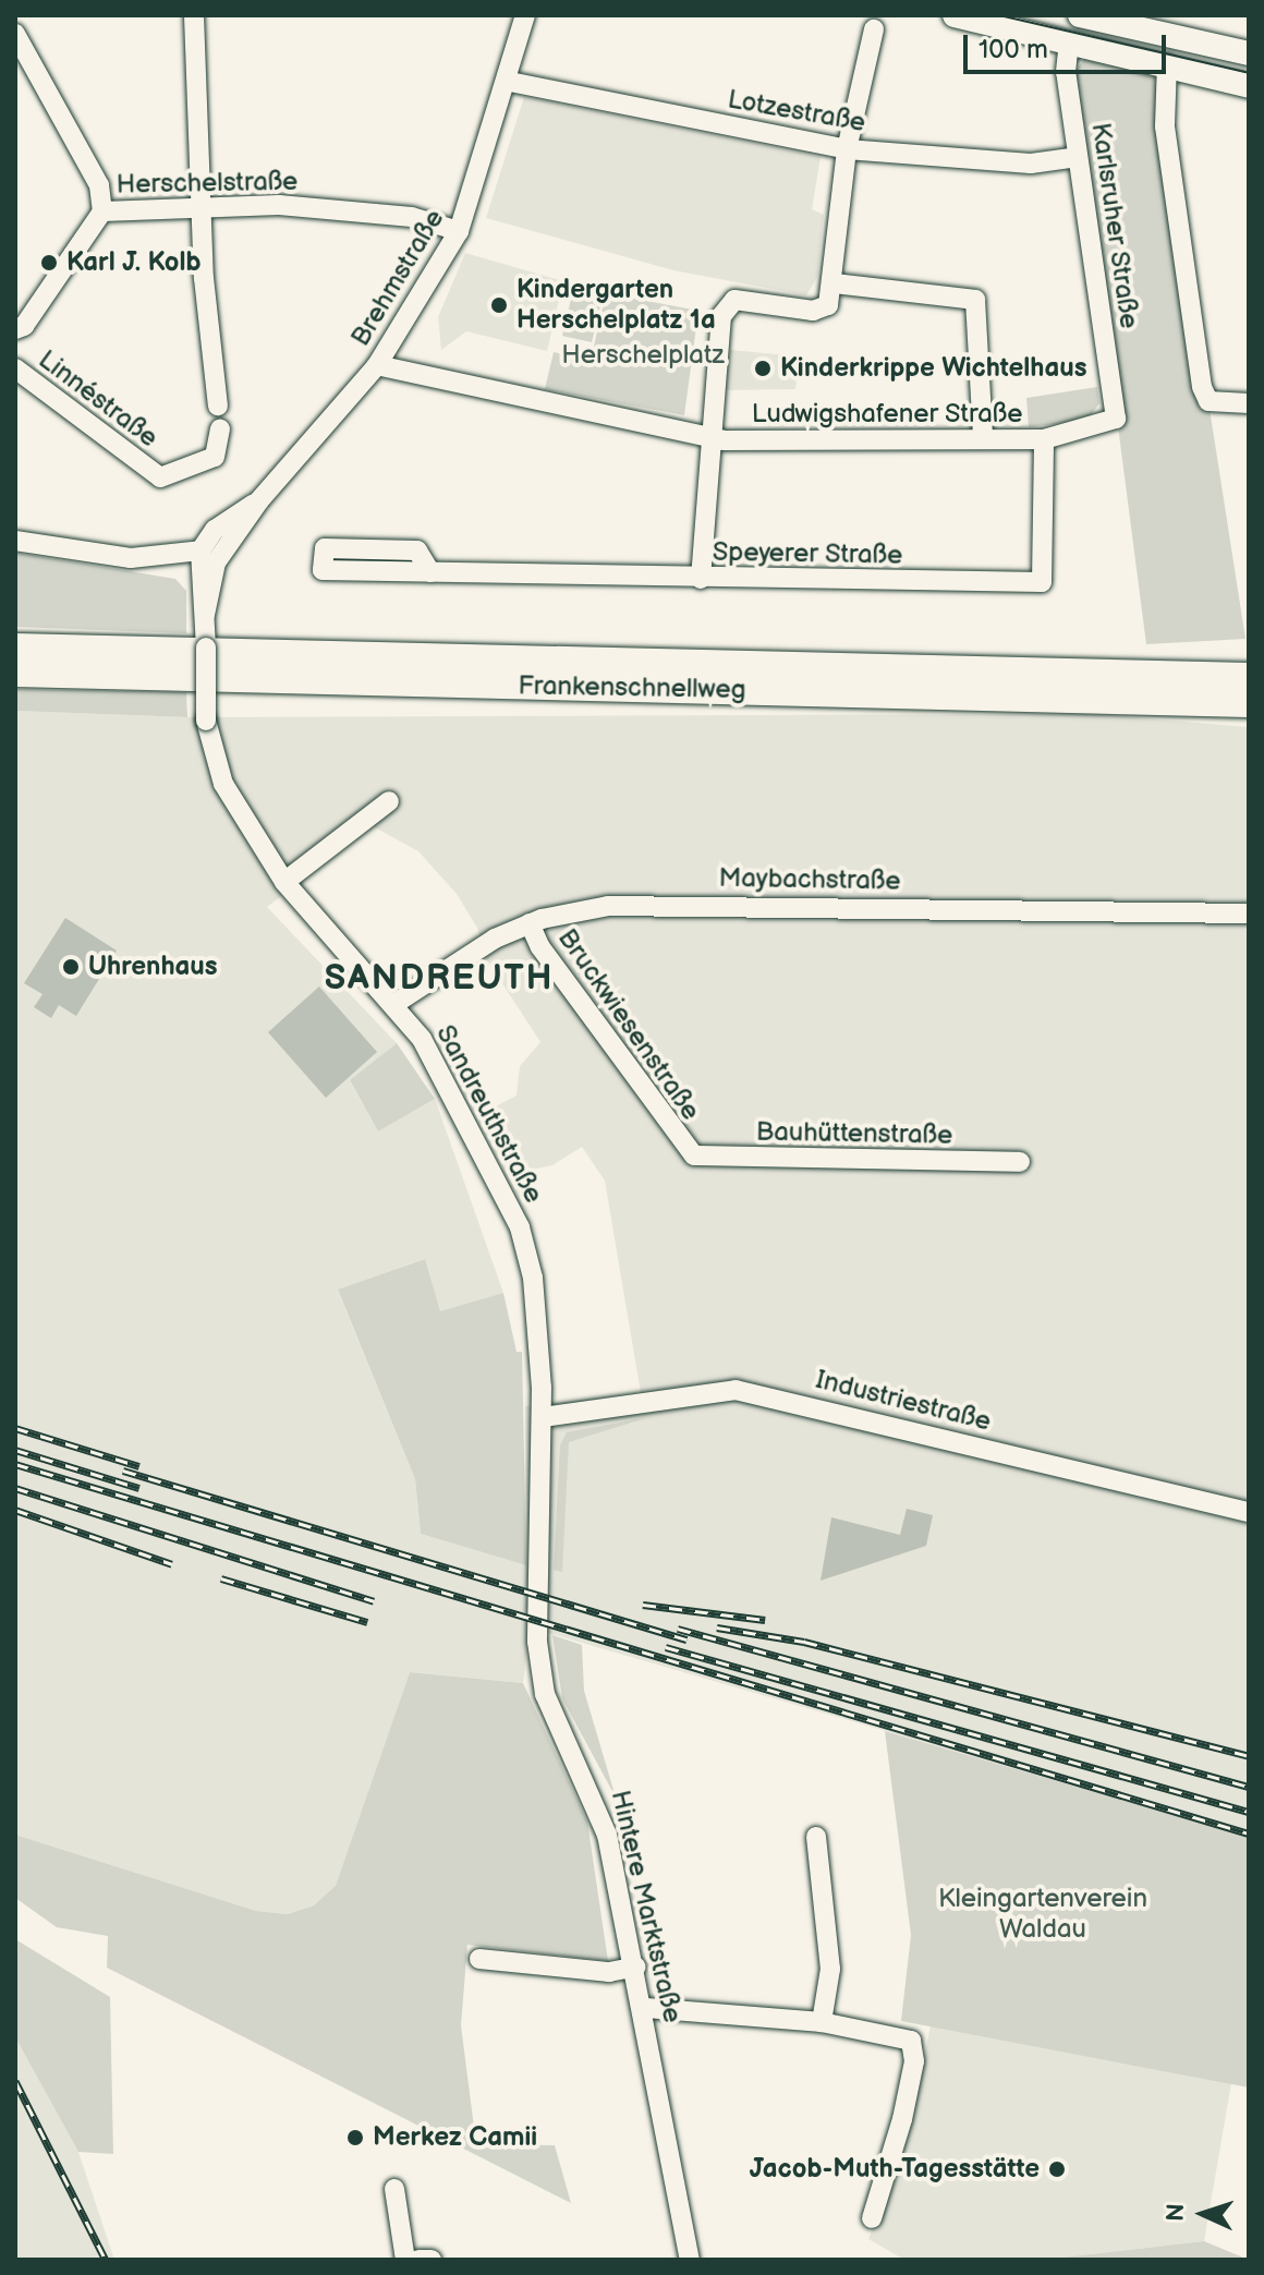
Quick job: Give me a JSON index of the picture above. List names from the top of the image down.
{
  "streets": {
    "highway": ["Frankenschnellweg"],
    "street": [
      "Lotzestraße",
      "Herschelstraße",
      "Karlsruher Straße",
      "Brehmstraße",
      "Linnéstraße",
      "Ludwigshafener Straße",
      "Speyerer Straße",
      "Maybachstraße",
      "Bruckwiesenstraße",
      "Sandreuthstraße",
      "Bauhüttenstraße",
      "Industriestraße",
      "Hintere Marktstraße"
    ]
  },
  "crossings": [
    ["Lotzestraße", "Karlsruher Straße"],
    ["Lotzestraße", "Brehmstraße"],
    ["Herschelstraße", "Brehmstraße"],
    ["Karlsruher Straße", "Ludwigshafener Straße"],
    ["Brehmstraße", "Sandreuthstraße"],
    ["Ludwigshafener Straße", "Speyerer Straße"],
    ["Maybachstraße", "Bruckwiesenstraße"],
    ["Maybachstraße", "Sandreuthstraße"],
    ["Bruckwiesenstraße", "Bauhüttenstraße"],
    ["Sandreuthstraße", "Industriestraße"],
    ["Sandreuthstraße", "Hintere Marktstraße"],
    ["Industriestraße", "Hintere Marktstraße"]
  ],
  "districts": ["SANDREUTH"],
  "parks": ["Herschelplatz", "Kleingartenverein Waldau"],
  "places": [
    "Karl J. Kolb",
    "Kindergarten Herschelplatz 1a",
    "Kinderkrippe Wichtelhaus",
    "Uhrenhaus",
    "Merkez Camii",
    "Jacob-Muth-Tagesstätte"
  ],
  "scale_bar": "100 m",
  "north": "left"
}
